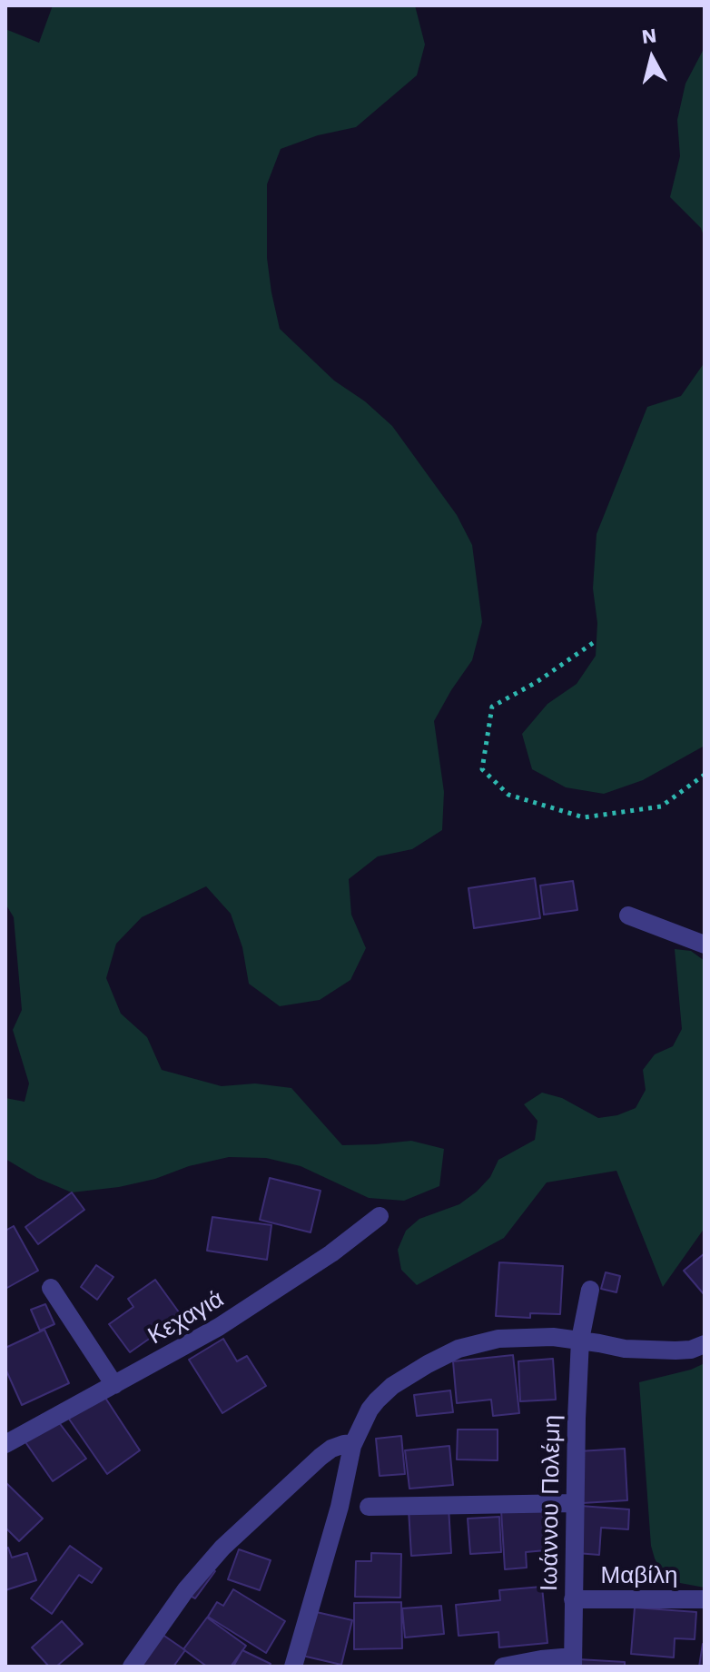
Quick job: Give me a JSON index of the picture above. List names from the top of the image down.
{
  "streets": {
    "street": ["Κεχαγιά", "Ιωάννου Πολέμη", "Μαβίλη"]
  },
  "crossings": [
    ["Ιωάννου Πολέμη", "Μαβίλη"]
  ],
  "north": "top"
}
